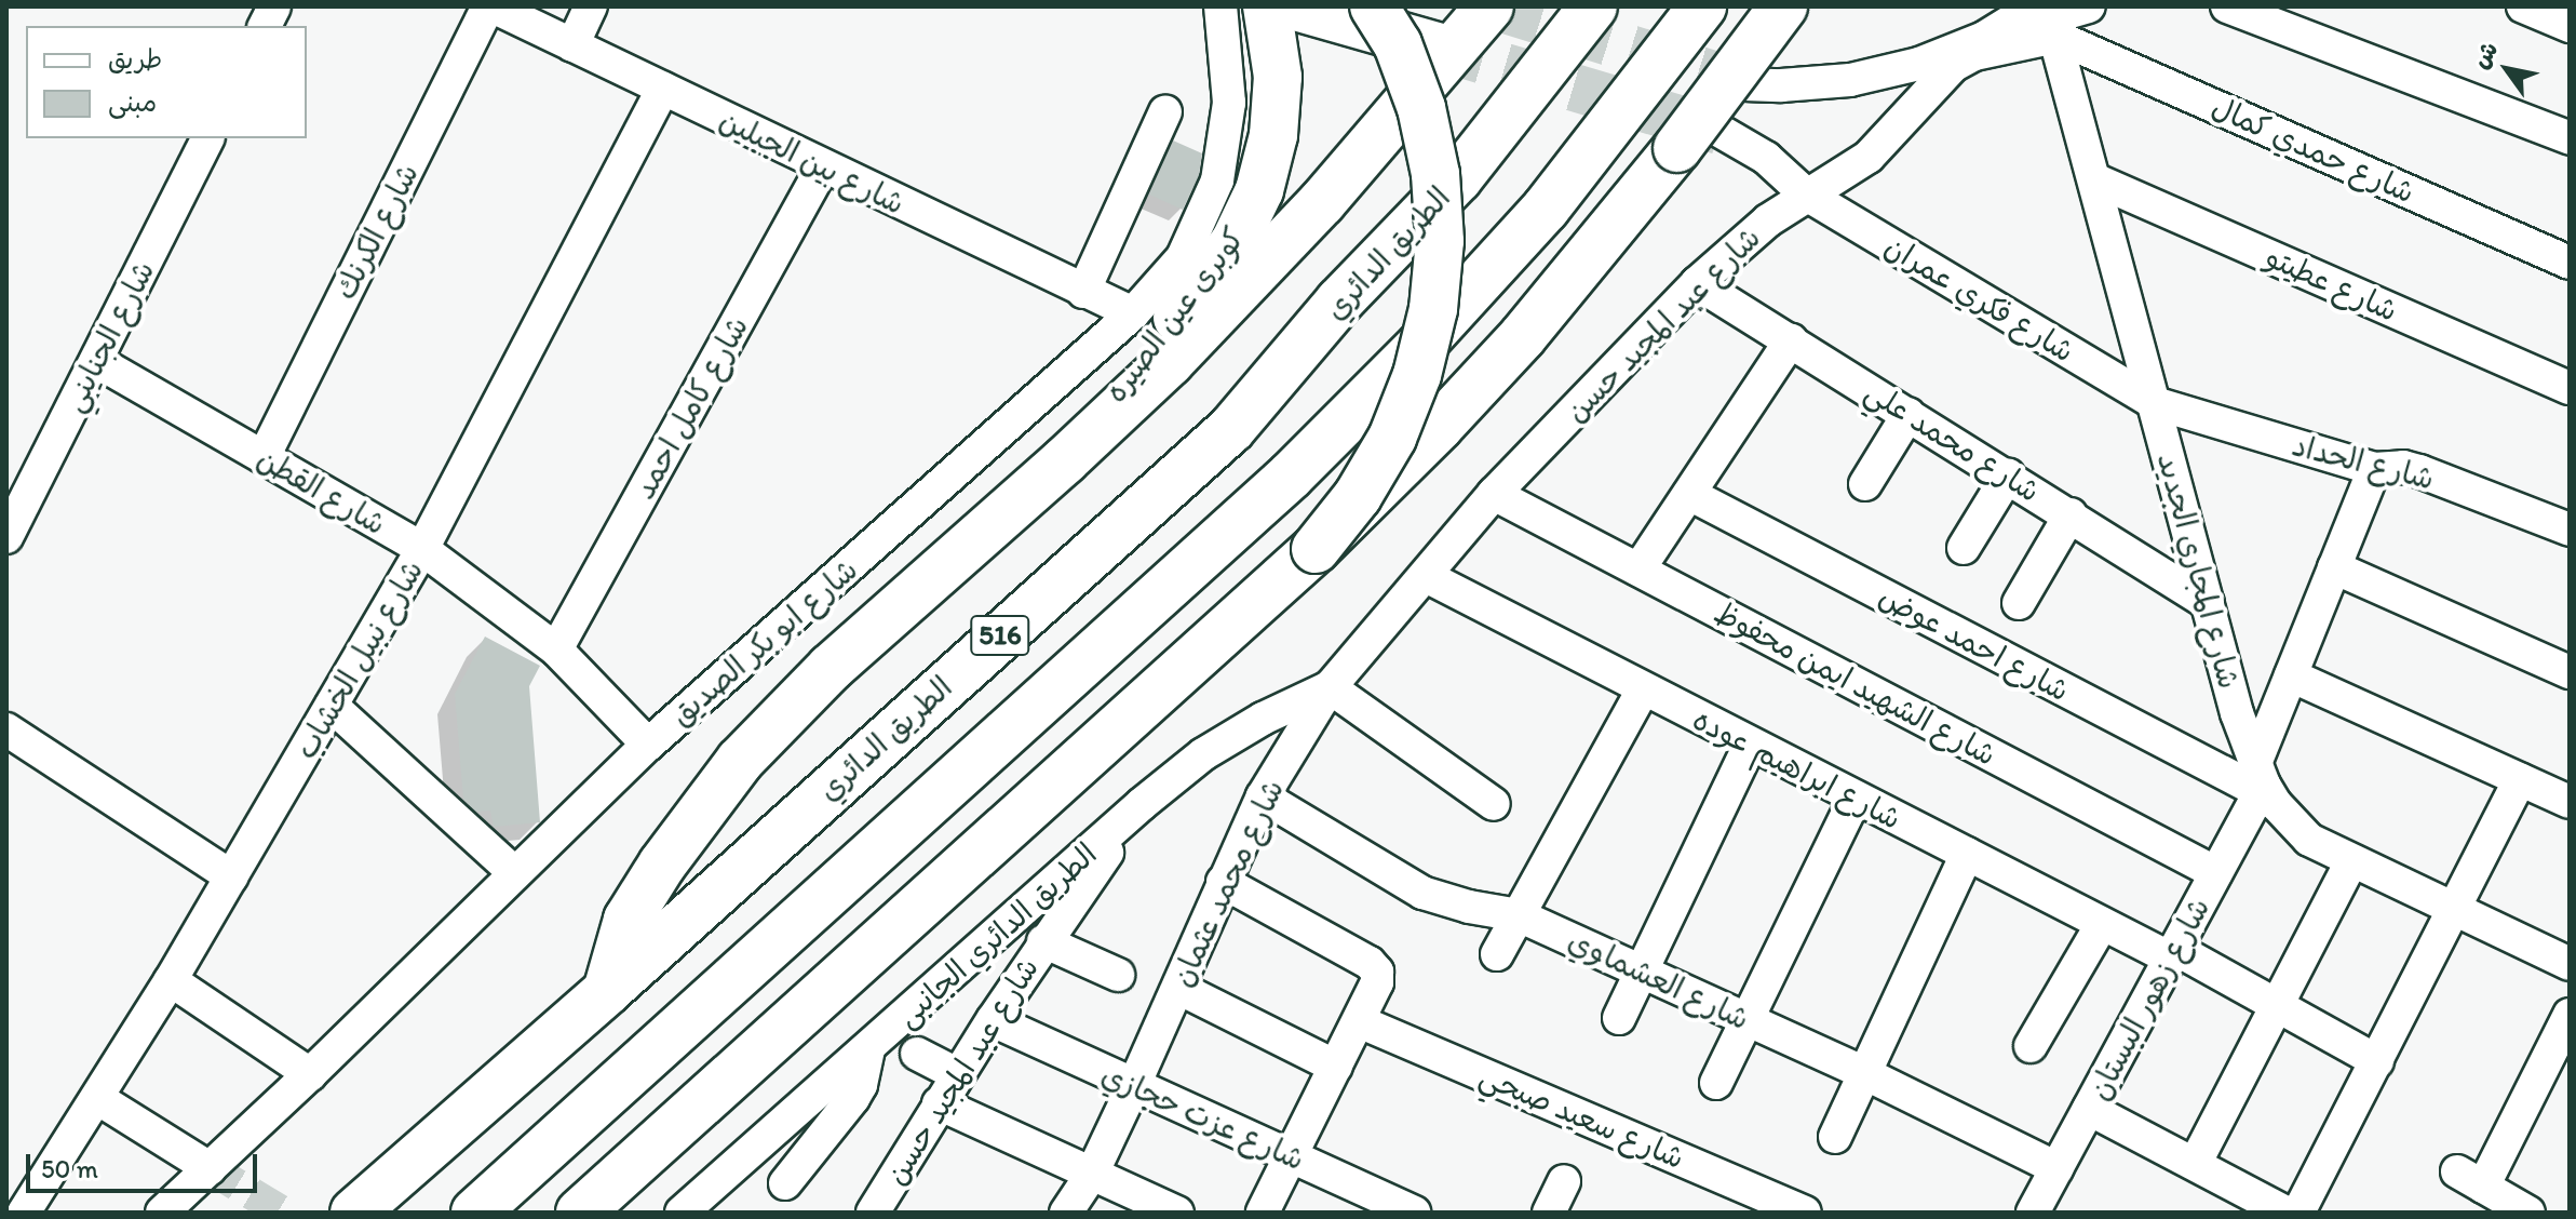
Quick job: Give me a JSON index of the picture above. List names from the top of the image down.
{
  "streets": {
    "main road": ["الطريق الدائري", "كوبرى عين الصيره", "516"],
    "street": [
      "شارع حمدي كمال",
      "شارع بين الجبلين",
      "شارع الكرنك",
      "شارع عطيتو",
      "شارع فكري عمران",
      "شارع عبد المجيد حسن",
      "شارع الجنايني",
      "شارع كامل احمد",
      "شارع محمد علي",
      "شارع الحداد",
      "شارع القطن",
      "شارع المجاري الجديد",
      "شارع ابو بكر الصديق",
      "شارع احمد عوض",
      "شارع نبيل الخشاب",
      "شارع الشهيد ايمن محفوظ",
      "شارع ابراهيم عوده",
      "شارع محمد عثمان",
      "الطريق الدائري الجانبى",
      "شارع العشماوي",
      "شارع زهور البستان",
      "شارع عزت حجازي",
      "شارع سعيد صبحي"
    ]
  },
  "crossings": [
    ["شارع حمدي كمال", "شارع عبد المجيد حسن"],
    ["شارع حمدي كمال", "شارع المجاري الجديد"],
    ["شارع بين الجبلين", "شارع الكرنك"],
    ["شارع بين الجبلين", "شارع كامل احمد"],
    ["شارع بين الجبلين", "شارع ابو بكر الصديق"],
    ["شارع بين الجبلين", "شارع نبيل الخشاب"],
    ["شارع الكرنك", "شارع القطن"],
    ["شارع عطيتو", "شارع المجاري الجديد"],
    ["شارع فكري عمران", "شارع عبد المجيد حسن"],
    ["شارع فكري عمران", "شارع الحداد"],
    ["شارع فكري عمران", "شارع المجاري الجديد"],
    ["شارع عبد المجيد حسن", "شارع محمد علي"],
    ["شارع عبد المجيد حسن", "شارع المجاري الجديد"],
    ["شارع عبد المجيد حسن", "شارع الشهيد ايمن محفوظ"],
    ["شارع عبد المجيد حسن", "شارع ابراهيم عوده"],
    ["شارع عبد المجيد حسن", "شارع محمد عثمان"],
    ["شارع عبد المجيد حسن", "الطريق الدائري الجانبى"],
    ["شارع عبد المجيد حسن", "شارع عزت حجازي"],
    ["شارع الجنايني", "شارع القطن"],
    ["شارع كامل احمد", "شارع القطن"],
    ["شارع محمد علي", "شارع المجاري الجديد"],
    ["شارع الحداد", "شارع المجاري الجديد"],
    ["شارع الحداد", "شارع زهور البستان"],
    ["شارع القطن", "شارع ابو بكر الصديق"],
    ["شارع القطن", "شارع نبيل الخشاب"],
    ["شارع المجاري الجديد", "شارع احمد عوض"],
    ["شارع المجاري الجديد", "شارع زهور البستان"],
    ["شارع احمد عوض", "شارع زهور البستان"],
    ["شارع الشهيد ايمن محفوظ", "شارع زهور البستان"],
    ["شارع ابراهيم عوده", "شارع محمد عثمان"],
    ["شارع ابراهيم عوده", "شارع زهور البستان"],
    ["شارع محمد عثمان", "الطريق الدائري الجانبى"],
    ["شارع محمد عثمان", "شارع العشماوي"],
    ["شارع محمد عثمان", "شارع عزت حجازي"],
    ["شارع العشماوي", "شارع زهور البستان"]
  ],
  "legend": ["طريق", "مبنى"],
  "scale_bar": "50 m",
  "north": "top left"
}
